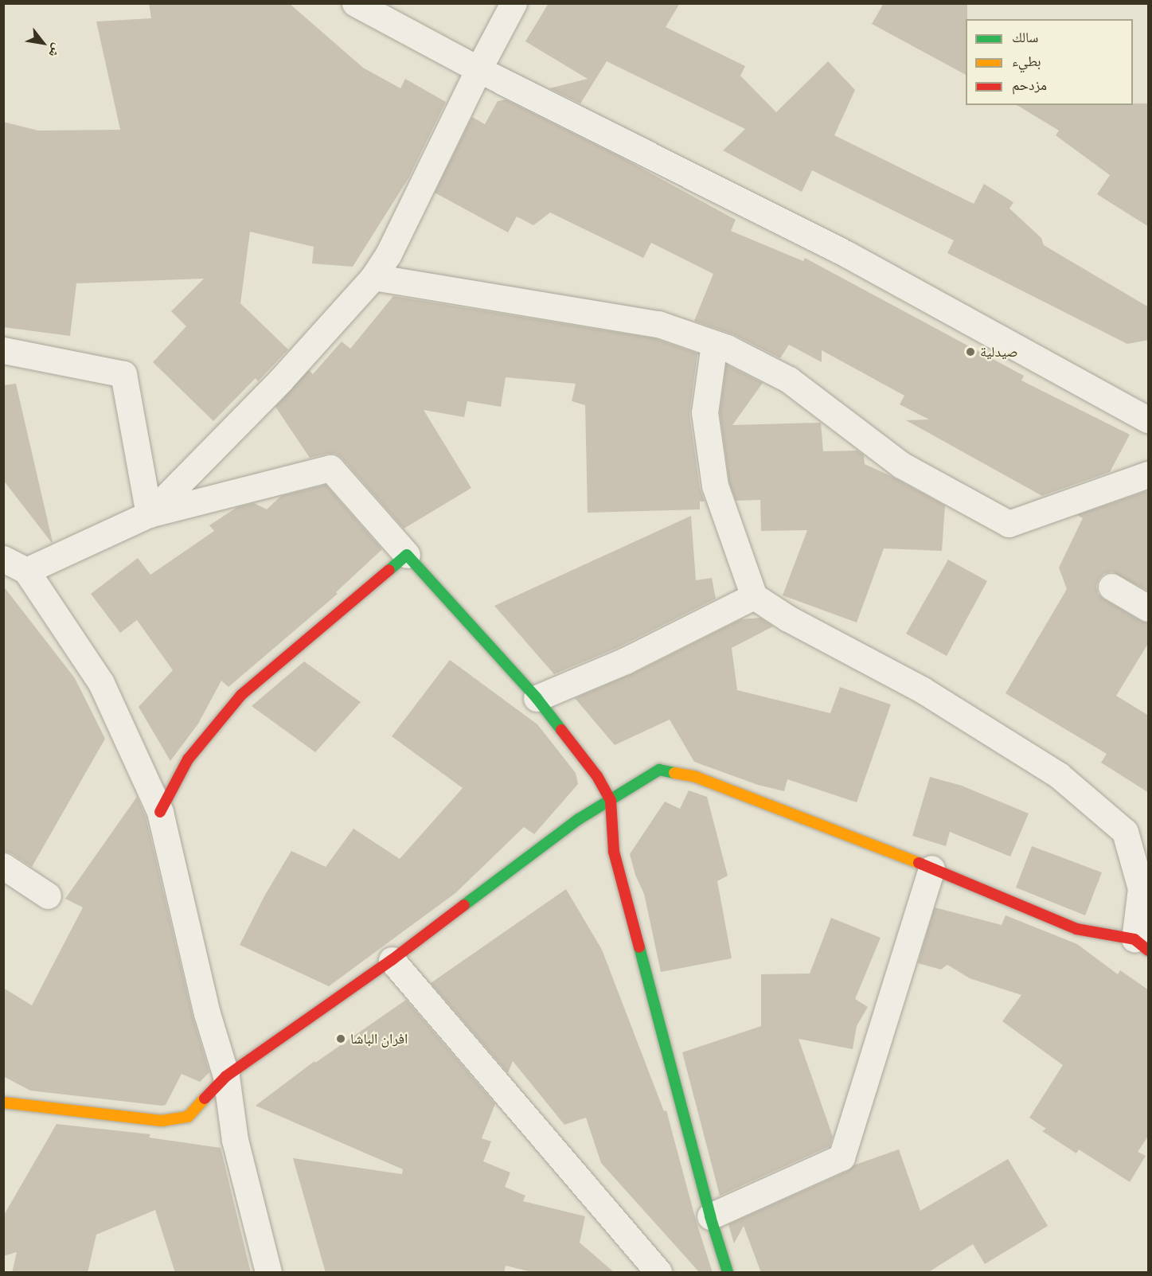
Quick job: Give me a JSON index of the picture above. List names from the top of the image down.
{
  "places": ["صيدلية", "افران الباشا"],
  "legend": ["سالك", "بطيء", "مزدحم"],
  "north": "bottom right"
}
